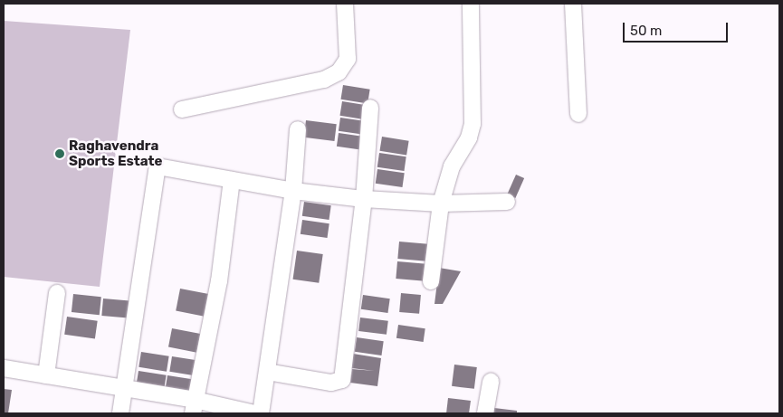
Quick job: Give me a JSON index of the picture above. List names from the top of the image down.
{
  "places": ["Raghavendra Sports Estate"],
  "scale_bar": "50 m"
}
